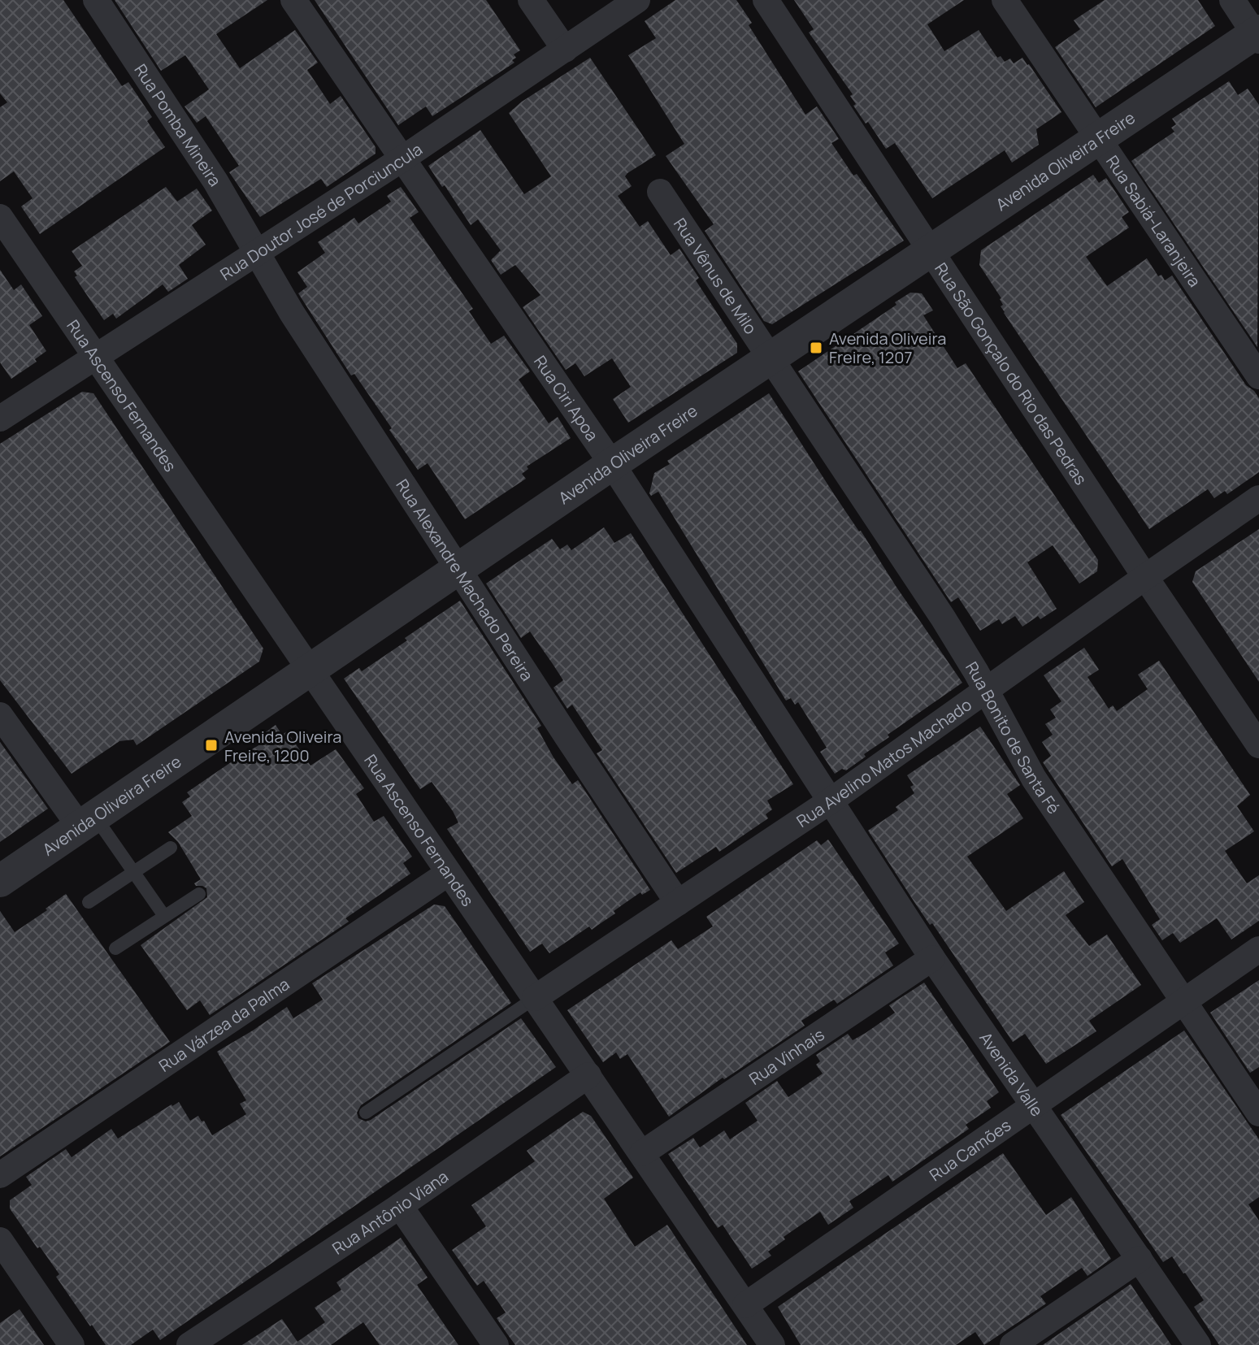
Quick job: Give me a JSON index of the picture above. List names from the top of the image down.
{
  "streets": {
    "street": [
      "Rua Pomba Mineira",
      "Avenida Oliveira Freire",
      "Rua Doutor José de Porciuncula",
      "Rua Sabiá-Laranjeira",
      "Rua Vênus de Milo",
      "Rua São Gonçalo do Rio das Pedras",
      "Rua Ascenso Fernandes",
      "Rua Ciri Apoa",
      "Rua Alexandre Machado Pereira",
      "Rua Bonito de Santa Fé",
      "Rua Avelino Matos Machado",
      "Rua Várzea da Palma",
      "Rua Vinhais",
      "Avenida Valle",
      "Rua Camões",
      "Rua Antônio Viana"
    ]
  },
  "crossings": [
    ["Rua Pomba Mineira", "Rua Doutor José de Porciuncula"],
    ["Rua Pomba Mineira", "Rua Alexandre Machado Pereira"],
    ["Avenida Oliveira Freire", "Rua Sabiá-Laranjeira"],
    ["Avenida Oliveira Freire", "Rua Vênus de Milo"],
    ["Avenida Oliveira Freire", "Rua São Gonçalo do Rio das Pedras"],
    ["Avenida Oliveira Freire", "Rua Ascenso Fernandes"],
    ["Avenida Oliveira Freire", "Rua Ciri Apoa"],
    ["Avenida Oliveira Freire", "Rua Alexandre Machado Pereira"],
    ["Avenida Oliveira Freire", "Rua Bonito de Santa Fé"],
    ["Rua Doutor José de Porciuncula", "Rua Ascenso Fernandes"],
    ["Rua Doutor José de Porciuncula", "Rua Ciri Apoa"],
    ["Rua Doutor José de Porciuncula", "Rua Alexandre Machado Pereira"],
    ["Rua Vênus de Milo", "Rua Bonito de Santa Fé"],
    ["Rua São Gonçalo do Rio das Pedras", "Rua Avelino Matos Machado"],
    ["Rua Ascenso Fernandes", "Rua Avelino Matos Machado"],
    ["Rua Ascenso Fernandes", "Rua Várzea da Palma"],
    ["Rua Ascenso Fernandes", "Rua Vinhais"],
    ["Rua Ascenso Fernandes", "Rua Camões"],
    ["Rua Ascenso Fernandes", "Rua Antônio Viana"],
    ["Rua Ciri Apoa", "Rua Avelino Matos Machado"],
    ["Rua Ciri Apoa", "Avenida Valle"],
    ["Rua Alexandre Machado Pereira", "Rua Avelino Matos Machado"],
    ["Rua Bonito de Santa Fé", "Rua Avelino Matos Machado"],
    ["Rua Bonito de Santa Fé", "Rua Camões"],
    ["Rua Avelino Matos Machado", "Avenida Valle"],
    ["Rua Vinhais", "Avenida Valle"],
    ["Avenida Valle", "Rua Camões"]
  ],
  "places": {
    "transit": ["Avenida Oliveira Freire, 1207", "Avenida Oliveira Freire, 1200"]
  }
}
